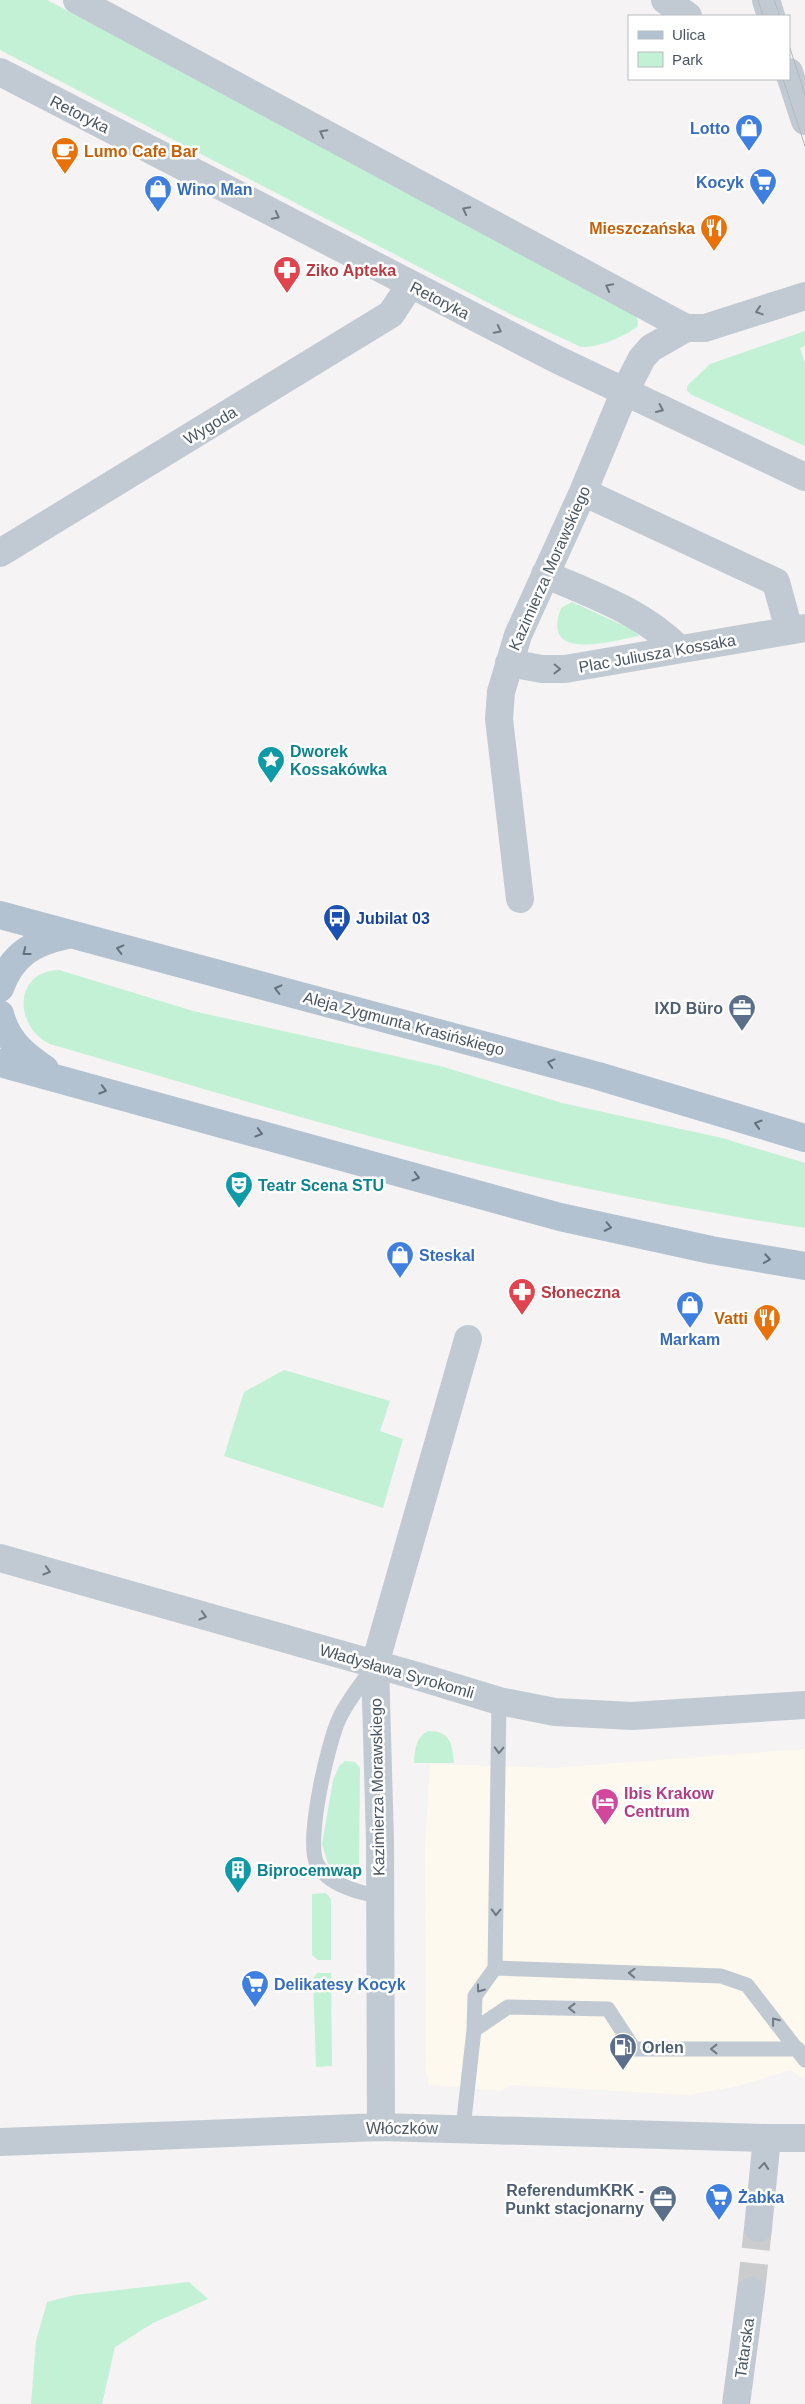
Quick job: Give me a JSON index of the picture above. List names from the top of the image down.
{
  "streets": {
    "main road": ["Aleja Zygmunta Krasińskiego"],
    "street": [
      "Retoryka",
      "Wygoda",
      "Kazimierza Morawskiego",
      "Plac Juliusza Kossaka",
      "Władysława Syrokomli",
      "Włóczków",
      "Tatarska"
    ]
  },
  "crossings": [
    ["Retoryka", "Wygoda"],
    ["Retoryka", "Kazimierza Morawskiego"],
    ["Kazimierza Morawskiego", "Plac Juliusza Kossaka"],
    ["Kazimierza Morawskiego", "Władysława Syrokomli"],
    ["Kazimierza Morawskiego", "Włóczków"]
  ],
  "one_way": ["Plac Juliusza Kossaka", "Władysława Syrokomli"],
  "places": {
    "shop": [
      "Lotto",
      "Wino Man",
      "Steskal",
      "Markam"
    ],
    "cafe": ["Lumo Cafe Bar"],
    "supermarket": ["Kocyk", "Delikatesy Kocyk", "Żabka"],
    "restaurant": ["Mieszczańska", "Vatti"],
    "pharmacy": ["Ziko Apteka", "Słoneczna"],
    "place": ["Dworek Kossakówka"],
    "bus stop": ["Jubilat 03"],
    "office": ["IXD Büro", "ReferendumKRK - Punkt stacjonarny"],
    "theatre": ["Teatr Scena STU"],
    "hotel": ["Ibis Krakow Centrum"],
    "building": ["Biprocemwap"],
    "fuel station": ["Orlen"]
  },
  "legend": ["Ulica", "Park"]
}
